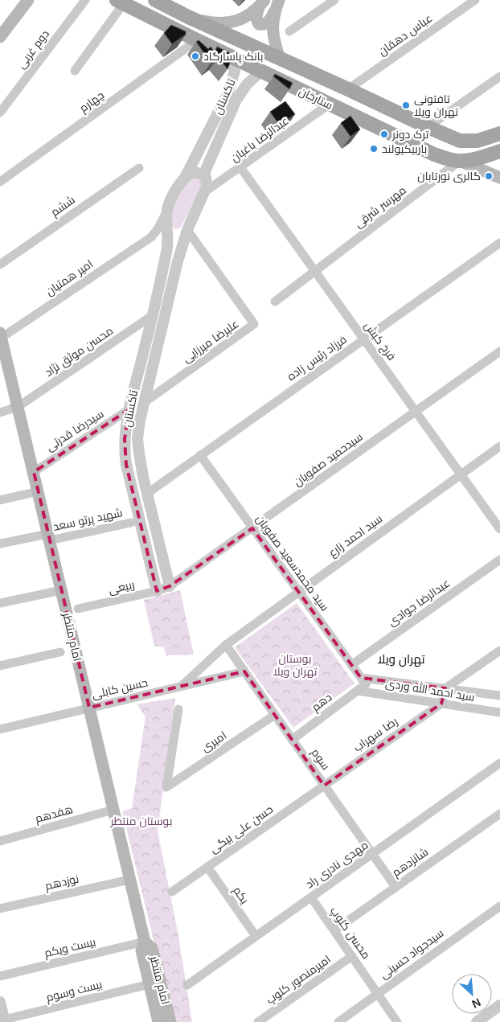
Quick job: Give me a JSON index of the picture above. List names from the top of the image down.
{
  "streets": {
    "main road": ["ستارخان", "امام منتظر"],
    "street": [
      "عباس دهقان",
      "دوم غربی",
      "تاکستان",
      "چهارم",
      "عبدالرضا باغبان",
      "ششم",
      "مهرسر شرقی",
      "امیر همتیان",
      "علیرضا میرزایی",
      "فرخ کیش",
      "محسن موثق نژاد",
      "فرزاد رئیس زاده",
      "سیدرضا قدرتی",
      "سیدحمید صفویان",
      "شهید پرتو سعد",
      "سید احمد زارع",
      "سید محمدسعید صفویان",
      "ربیعی",
      "عبدالرضا جوادی",
      "حسین کابلی",
      "سید احمد الله وردی",
      "دهم",
      "رضا سهراب",
      "امیری",
      "سوم",
      "هفدهم",
      "حسن علی بیگی",
      "شانزدهم",
      "مهدی نادری راد",
      "نوزدهم",
      "یکم",
      "محسن کلوپ",
      "بیست ویکم",
      "سیدجواد حسینی",
      "امیرمنصور کلوپ",
      "بیست وسوم"
    ]
  },
  "crossings": [
    ["عباس دهقان", "ستارخان"],
    ["تاکستان", "ستارخان"],
    ["تاکستان", "عبدالرضا باغبان"],
    ["تاکستان", "علیرضا میرزایی"],
    ["تاکستان", "محسن موثق نژاد"],
    ["تاکستان", "فرزاد رئیس زاده"],
    ["تاکستان", "سیدرضا قدرتی"],
    ["تاکستان", "سیدحمید صفویان"],
    ["تاکستان", "ربیعی"],
    ["ستارخان", "چهارم"],
    ["ستارخان", "عبدالرضا باغبان"],
    ["ستارخان", "مهرسر شرقی"],
    ["عبدالرضا باغبان", "فرخ کیش"],
    ["مهرسر شرقی", "فرخ کیش"],
    ["امیر همتیان", "امام منتظر"],
    ["فرخ کیش", "فرزاد رئیس زاده"],
    ["فرخ کیش", "سیدحمید صفویان"],
    ["فرخ کیش", "سید احمد زارع"],
    ["محسن موثق نژاد", "امام منتظر"],
    ["فرزاد رئیس زاده", "سید محمدسعید صفویان"],
    ["سیدرضا قدرتی", "امام منتظر"],
    ["سیدحمید صفویان", "سید محمدسعید صفویان"],
    ["سیدحمید صفویان", "ربیعی"],
    ["شهید پرتو سعد", "امام منتظر"],
    ["سید احمد زارع", "سید محمدسعید صفویان"],
    ["سید احمد زارع", "حسین کابلی"],
    ["سید احمد زارع", "سوم"],
    ["سید محمدسعید صفویان", "عبدالرضا جوادی"],
    ["سید محمدسعید صفویان", "سید احمد الله وردی"],
    ["سید محمدسعید صفویان", "دهم"],
    ["امام منتظر", "حسین کابلی"],
    ["امام منتظر", "هفدهم"],
    ["امام منتظر", "نوزدهم"],
    ["امام منتظر", "بیست ویکم"],
    ["امام منتظر", "بیست وسوم"],
    ["حسین کابلی", "سوم"],
    ["سید احمد الله وردی", "دهم"],
    ["سید احمد الله وردی", "رضا سهراب"],
    ["دهم", "سوم"],
    ["رضا سهراب", "سوم"],
    ["رضا سهراب", "حسن علی بیگی"],
    ["امیری", "سوم"],
    ["سوم", "حسن علی بیگی"],
    ["سوم", "شانزدهم"],
    ["سوم", "مهدی نادری راد"],
    ["حسن علی بیگی", "یکم"],
    ["شانزدهم", "محسن کلوپ"],
    ["مهدی نادری راد", "یکم"],
    ["مهدی نادری راد", "محسن کلوپ"],
    ["محسن کلوپ", "سیدجواد حسینی"],
    ["محسن کلوپ", "امیرمنصور کلوپ"]
  ],
  "districts": ["تهران ویلا"],
  "parks": ["بوستان تهران ویلا", "بوستان منتظر"],
  "places": [
    "بانک پاسارگاد",
    "تافتونی تهران ویلا",
    "ترک دونر",
    "باربیکیولند",
    "گالری نورتابان"
  ],
  "north": "bottom right"
}
